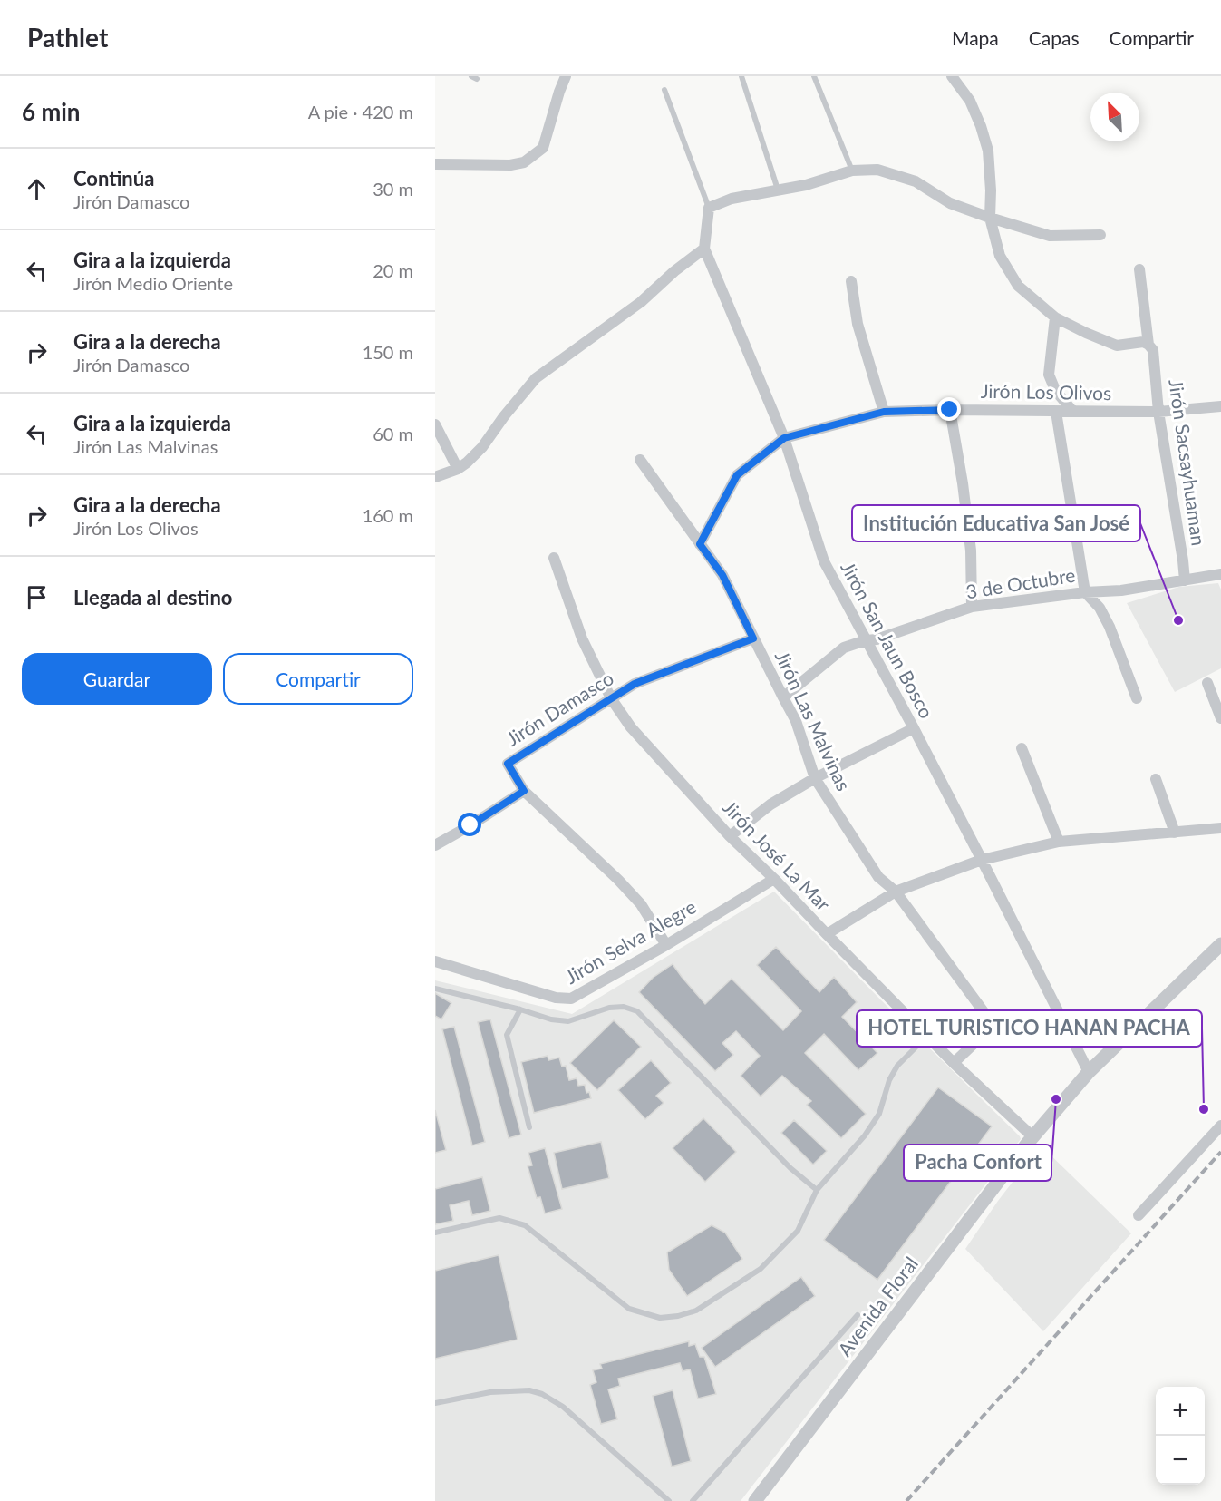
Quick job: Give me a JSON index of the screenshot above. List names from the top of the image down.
{
  "streets": {
    "street": [
      "Jirón Los Olivos",
      "Jirón Sacsayhuaman",
      "3 de Octubre",
      "Jirón San Jaun Bosco",
      "Jirón Damasco",
      "Jirón Las Malvinas",
      "Jirón José La Mar",
      "Jirón Selva Alegre",
      "Avenida Floral"
    ]
  },
  "crossings": [
    ["Jirón Los Olivos", "Jirón Sacsayhuaman"],
    ["Jirón Los Olivos", "Jirón San Jaun Bosco"],
    ["Jirón Los Olivos", "Jirón Las Malvinas"],
    ["Jirón Sacsayhuaman", "3 de Octubre"],
    ["3 de Octubre", "Jirón San Jaun Bosco"],
    ["3 de Octubre", "Jirón Las Malvinas"],
    ["Jirón San Jaun Bosco", "Avenida Floral"],
    ["Jirón Damasco", "Jirón Las Malvinas"],
    ["Jirón Damasco", "Jirón José La Mar"],
    ["Jirón Las Malvinas", "Jirón José La Mar"],
    ["Jirón José La Mar", "Jirón Selva Alegre"],
    ["Jirón José La Mar", "Avenida Floral"]
  ],
  "places": ["Institución Educativa San José", "Pacha Confort", "HOTEL TURISTICO HANAN PACHA"],
  "north": "top left",
  "page": {
    "header": "Pathlet",
    "nav": ["Mapa", "Capas", "Compartir"],
    "heading": ["6 min", "A pie · 420 m"],
    "list": [
      ["Continúa", "Jirón Damasco", "30 m"],
      ["Gira a la izquierda", "Jirón Medio Oriente", "20 m"],
      ["Gira a la derecha", "Jirón Damasco", "150 m"],
      ["Gira a la izquierda", "Jirón Las Malvinas", "60 m"],
      ["Gira a la derecha", "Jirón Los Olivos", "160 m"],
      "Llegada al destino"
    ],
    "buttons": ["Guardar", "Compartir"],
    "map_buttons": ["+", "−"]
  }
}
